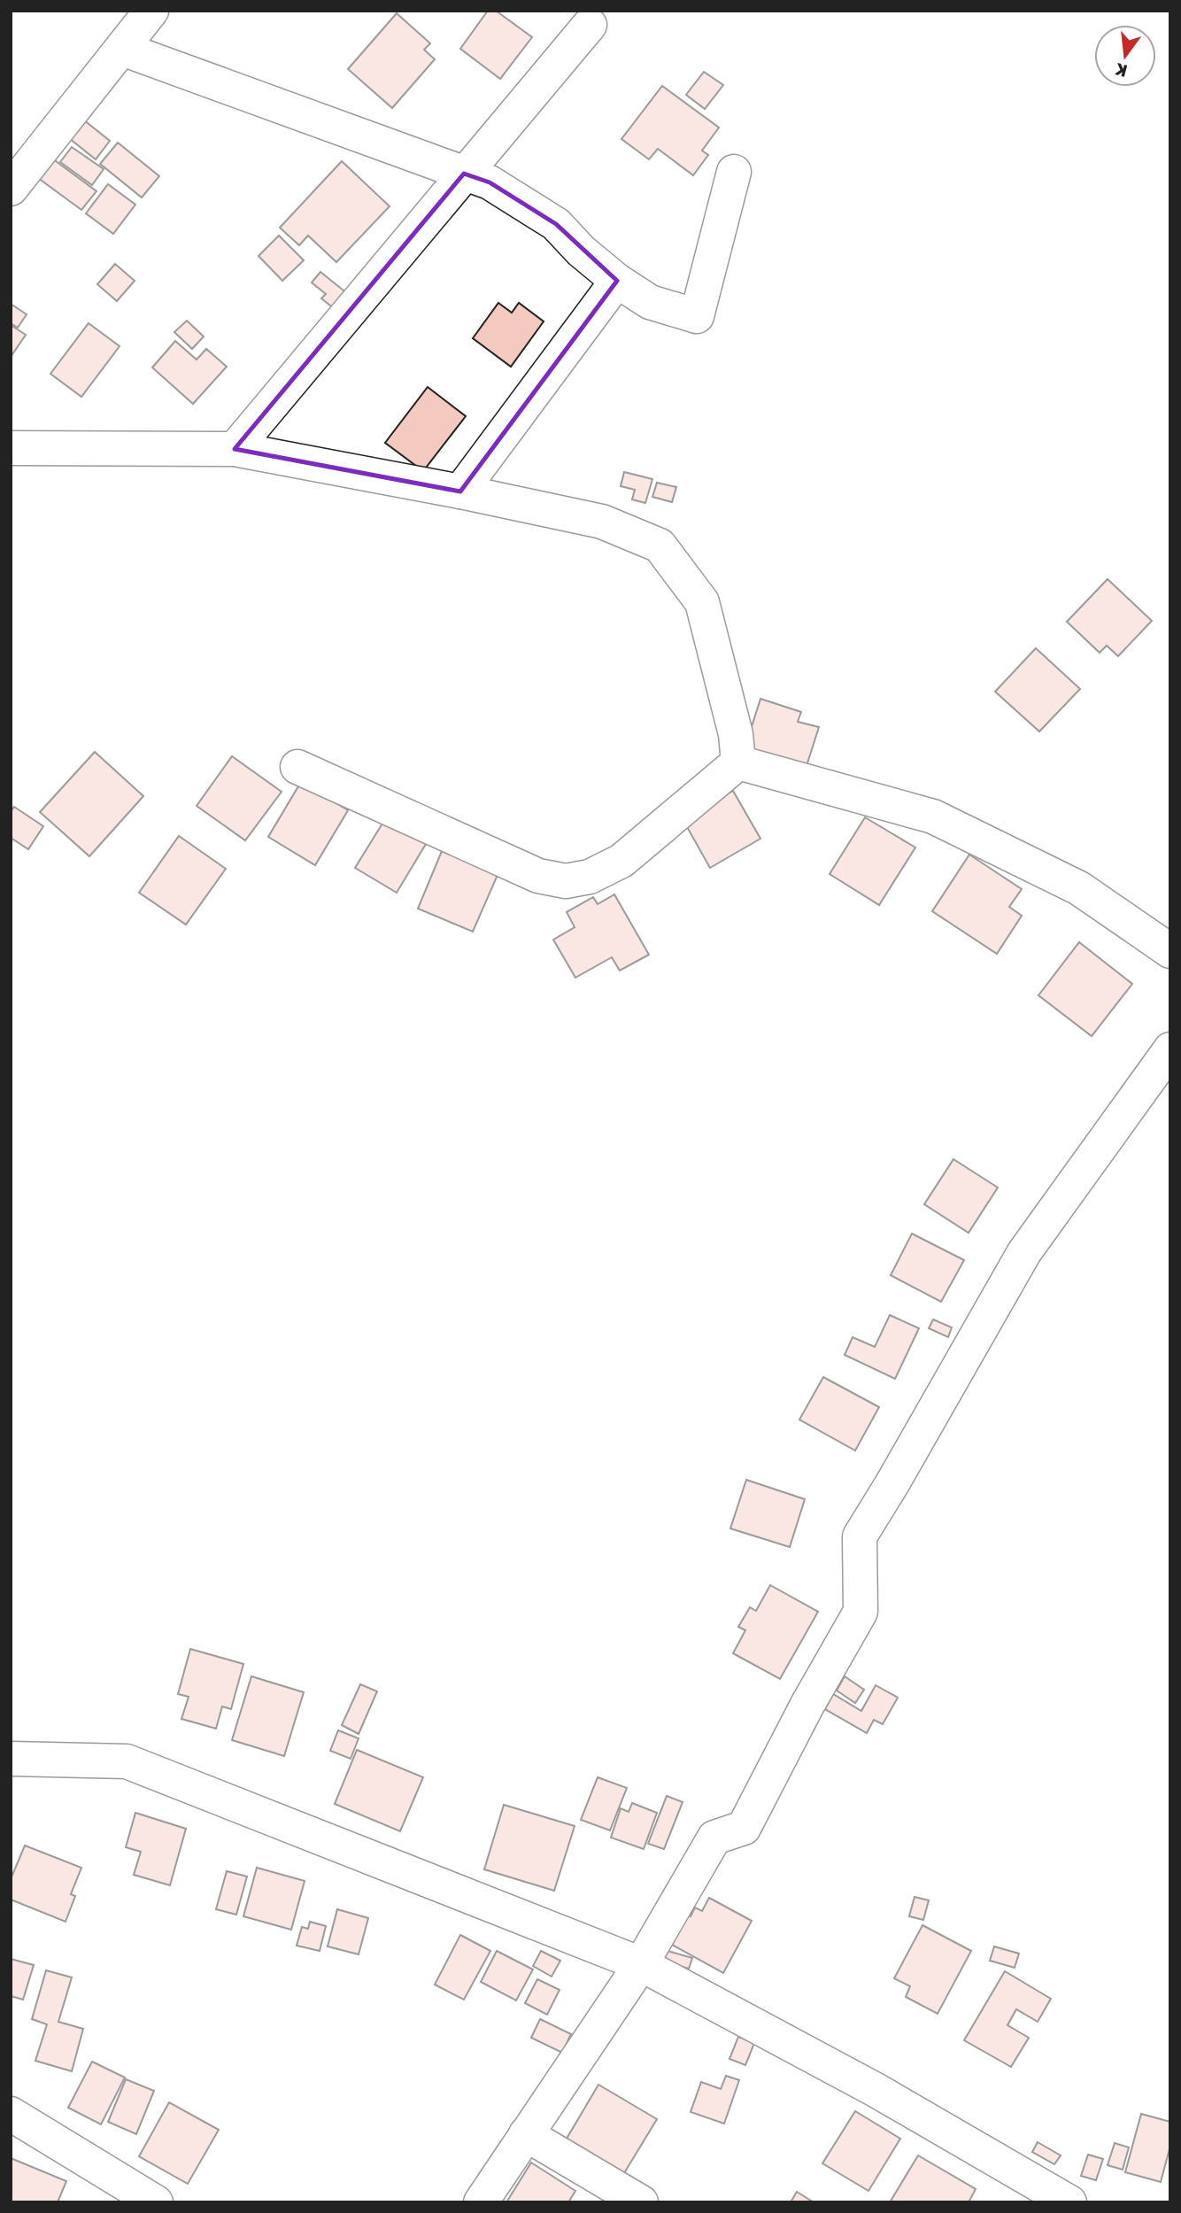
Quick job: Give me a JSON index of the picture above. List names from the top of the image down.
{
  "north": "bottom"
}
